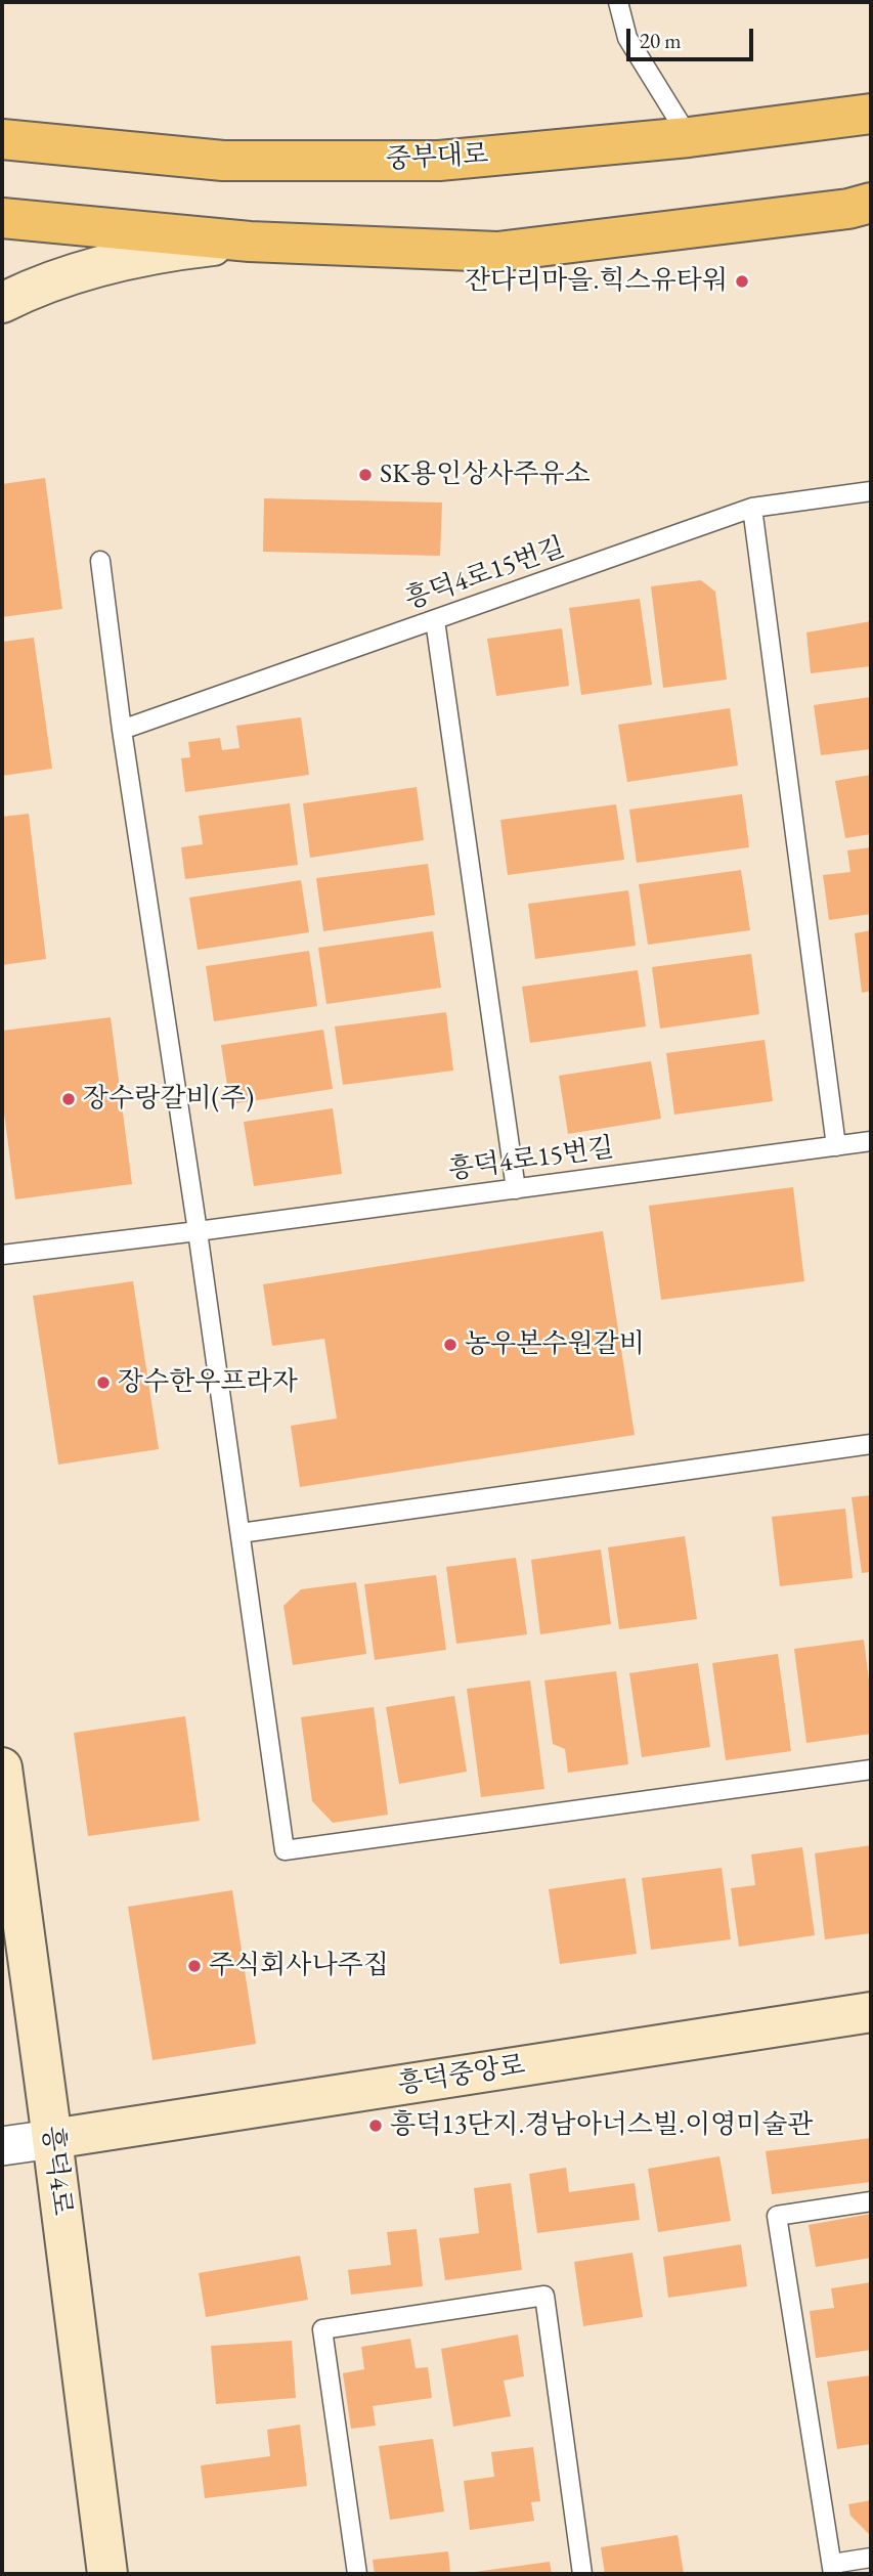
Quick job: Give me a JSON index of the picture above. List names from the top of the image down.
{
  "streets": {
    "main road": ["중부대로"],
    "street": ["흥덕중앙로", "흥덕4로"],
    "lane": ["흥덕4로15번길"]
  },
  "crossings": [
    ["흥덕중앙로", "흥덕4로"]
  ],
  "places": [
    "잔다리마을.힉스유타워",
    "SK용인상사주유소",
    "장수랑갈비(주)",
    "농우본수원갈비",
    "장수한우프라자",
    "주식회사나주집",
    "흥덕13단지.경남아너스빌.이영미술관"
  ],
  "scale_bar": "20 m"
}
